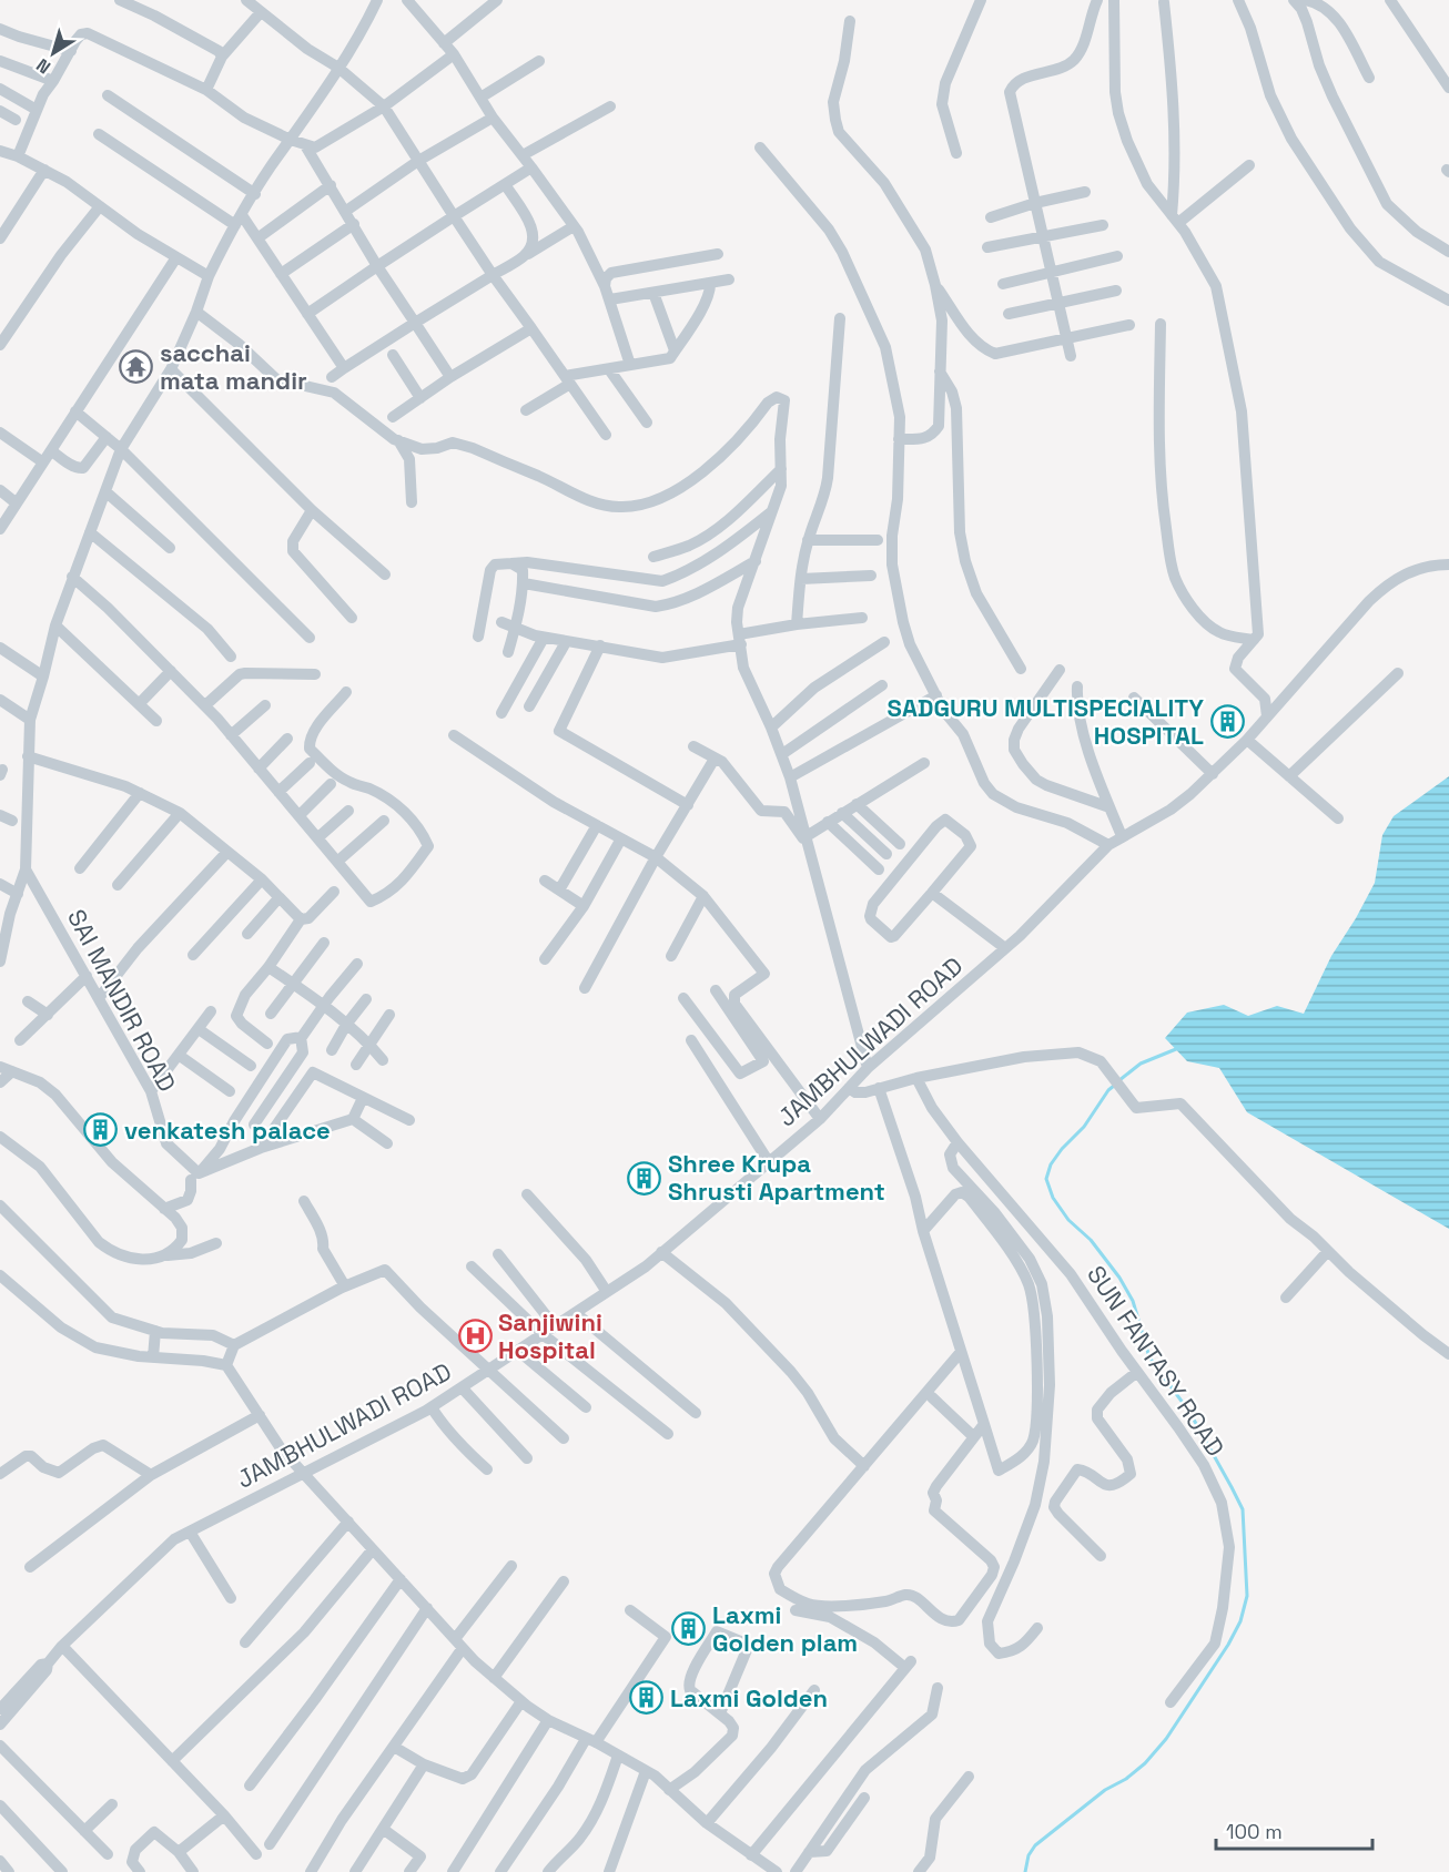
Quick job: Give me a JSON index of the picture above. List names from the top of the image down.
{
  "streets": {
    "street": ["SAI MANDIR ROAD", "JAMBHULWADI ROAD", "SUN FANTASY ROAD"]
  },
  "places": {
    "temple": ["sacchai mata mandir"],
    "building": [
      "SADGURU MULTISPECIALITY HOSPITAL",
      "venkatesh palace",
      "Shree Krupa Shrusti Apartment",
      "Laxmi Golden plam",
      "Laxmi Golden"
    ],
    "hospital": ["Sanjiwini Hospital"]
  },
  "scale_bar": "100 m",
  "north": "bottom left"
}
